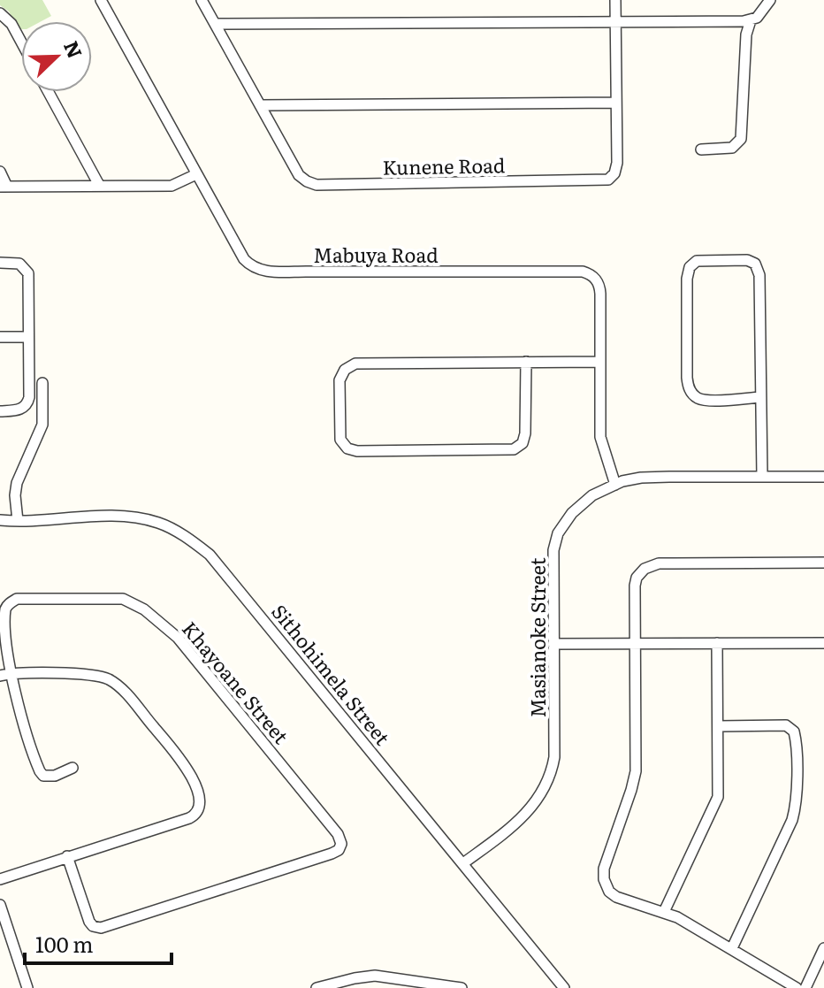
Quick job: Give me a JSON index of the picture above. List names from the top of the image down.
{
  "streets": {
    "street": [
      "Kunene Road",
      "Mabuya Road",
      "Masianoke Street",
      "Sithohimela Street",
      "Khayoane Street"
    ]
  },
  "crossings": [
    ["Mabuya Road", "Masianoke Street"],
    ["Masianoke Street", "Sithohimela Street"]
  ],
  "scale_bar": "100 m",
  "north": "top right"
}
